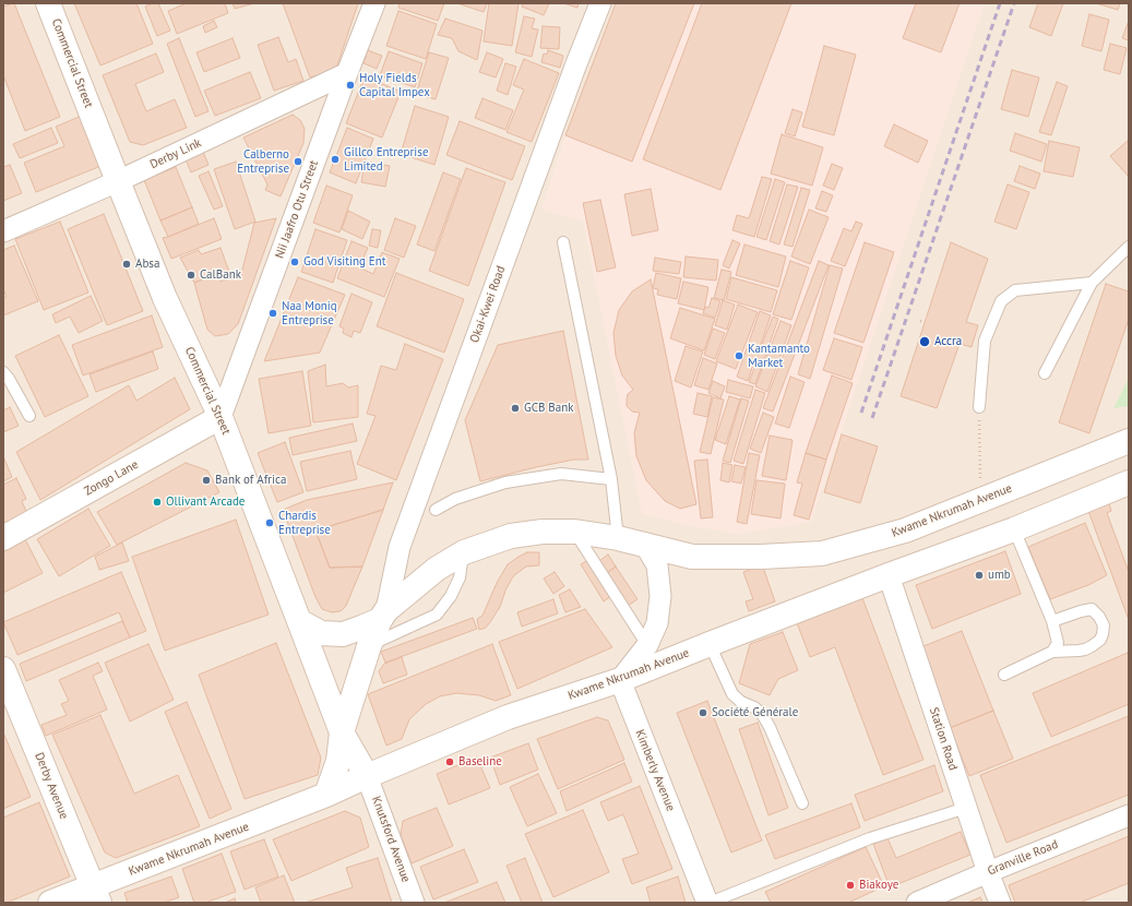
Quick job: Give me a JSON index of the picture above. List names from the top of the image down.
{
  "streets": {
    "main road": [
      "Commercial Street",
      "Zongo Lane",
      "Kwame Nkrumah Avenue",
      "Derby Avenue"
    ],
    "street": [
      "Derby Link",
      "Nii Jaafro Otu Street",
      "Okai-Kwei Road",
      "Station Road",
      "Kimberly Avenue",
      "Knutsford Avenue",
      "Granville Road"
    ]
  },
  "crossings": [
    ["Commercial Street", "Derby Link"],
    ["Commercial Street", "Nii Jaafro Otu Street"],
    ["Commercial Street", "Zongo Lane"],
    ["Commercial Street", "Kwame Nkrumah Avenue"],
    ["Commercial Street", "Knutsford Avenue"],
    ["Derby Link", "Nii Jaafro Otu Street"],
    ["Nii Jaafro Otu Street", "Zongo Lane"],
    ["Okai-Kwei Road", "Kwame Nkrumah Avenue"],
    ["Kwame Nkrumah Avenue", "Station Road"],
    ["Kwame Nkrumah Avenue", "Kimberly Avenue"],
    ["Kwame Nkrumah Avenue", "Derby Avenue"],
    ["Kwame Nkrumah Avenue", "Knutsford Avenue"],
    ["Station Road", "Granville Road"]
  ],
  "places": [
    "Holy Fields Capital Impex",
    "Gillco Entreprise Limited",
    "Calberno Entreprise",
    "God Visiting Ent",
    "Absa",
    "CalBank",
    "Naa Moniq Entreprise",
    "Accra",
    "Kantamanto Market",
    "GCB Bank",
    "Bank of Africa",
    "Ollivant Arcade",
    "Chardis Entreprise",
    "umb",
    "Société Générale",
    "Baseline",
    "Biakoye"
  ]
}
